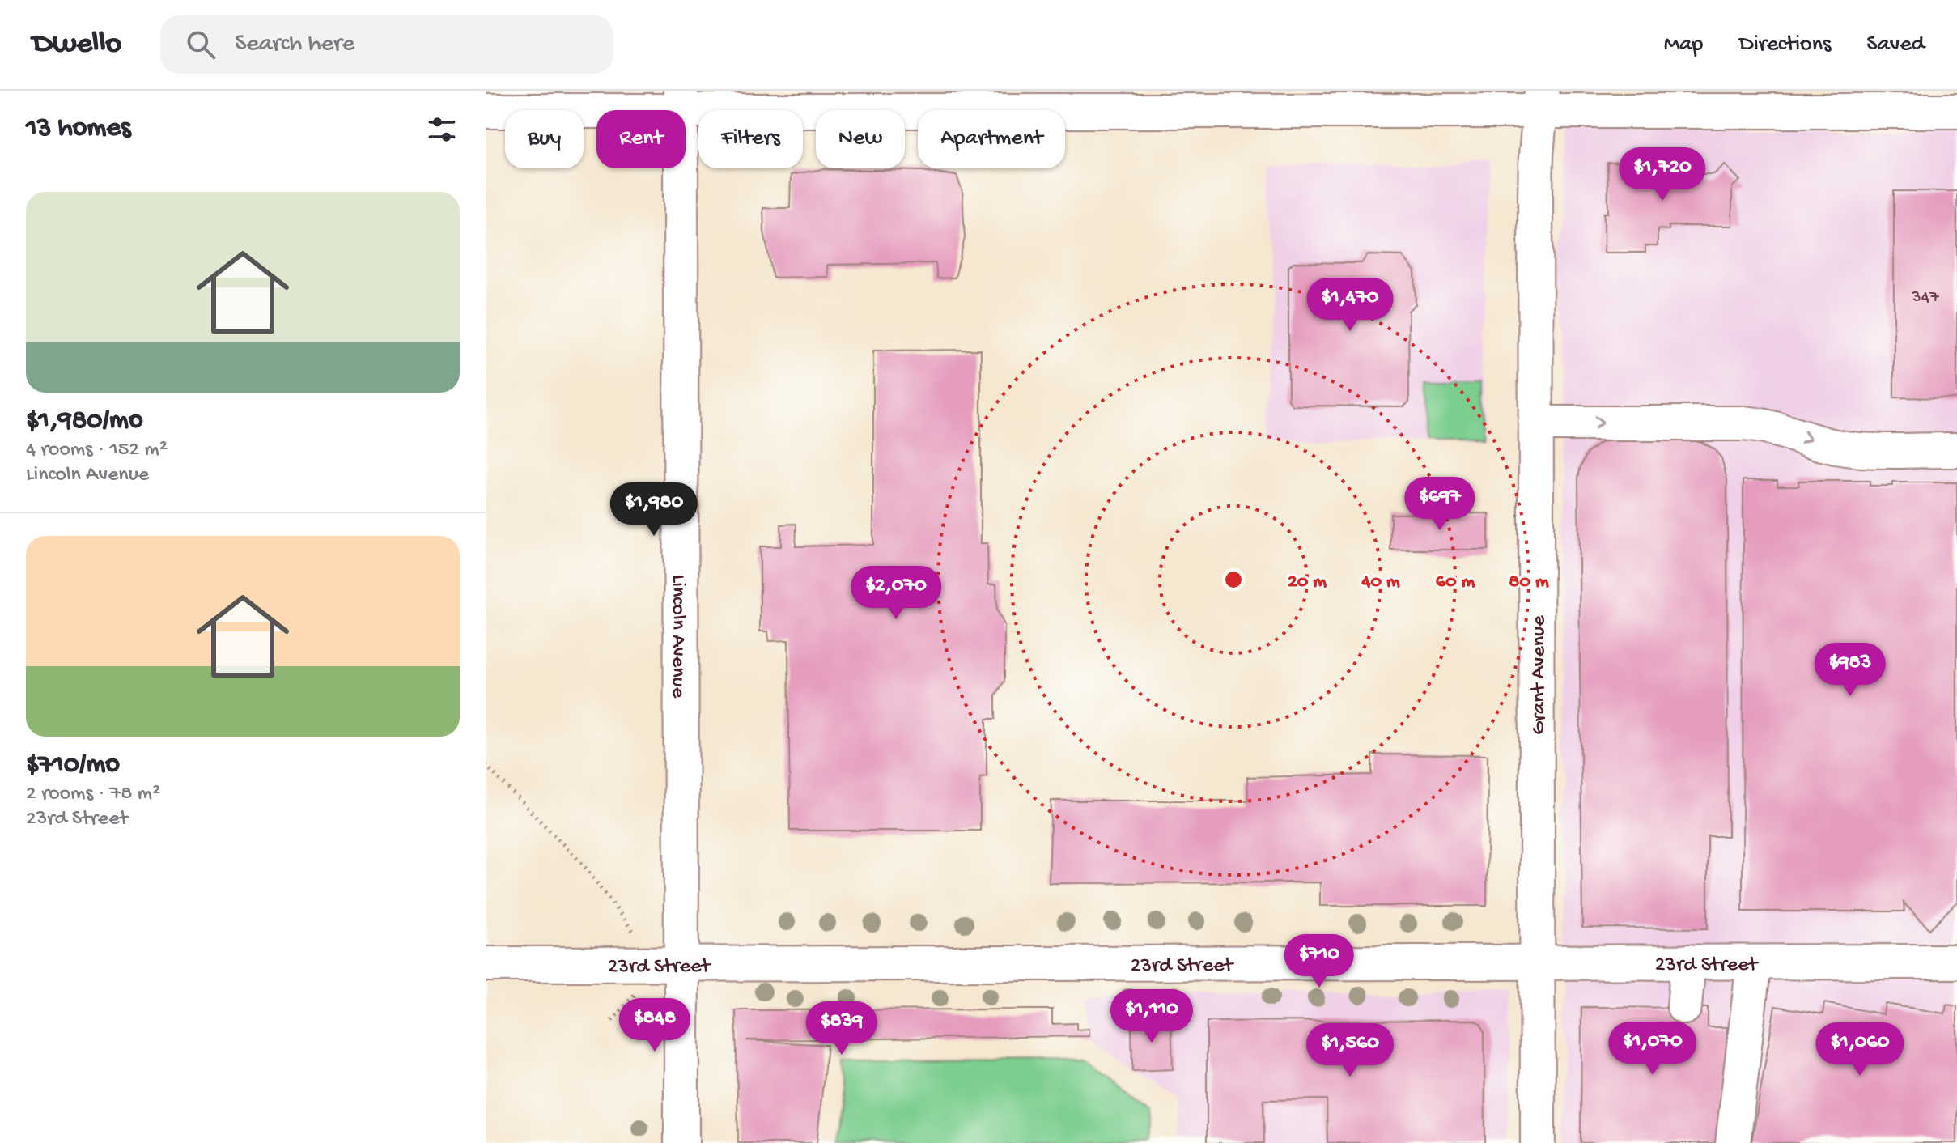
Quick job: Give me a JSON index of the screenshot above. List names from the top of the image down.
{
  "streets": {
    "street": ["Lincoln Avenue", "Grant Avenue", "23rd Street"]
  },
  "crossings": [
    ["Lincoln Avenue", "23rd Street"],
    ["Grant Avenue", "23rd Street"]
  ],
  "house_numbers": ["347"],
  "page": {
    "header": "Dwello",
    "search": "Search here",
    "nav": ["Map", "Directions", "Saved"],
    "heading": "13 homes",
    "chip": [
      "Buy",
      "Rent",
      "Filters",
      "New",
      "Apartment"
    ],
    "price": [
      "$1,720",
      "$1,470",
      "$697",
      "$1,980",
      "$2,070",
      "$983",
      "$710",
      "$1,110",
      "$848",
      "$839",
      "$1,070",
      "$1,060",
      "$1,560"
    ],
    "list": [
      {
        "name": "$1,980/mo",
        "note": "4 rooms · 152 m² · Lincoln Avenue"
      },
      {
        "name": "$710/mo",
        "note": "2 rooms · 78 m² · 23rd Street"
      }
    ]
  },
  "rings": [
    "20 m",
    "40 m",
    "60 m",
    "80 m"
  ]
}
